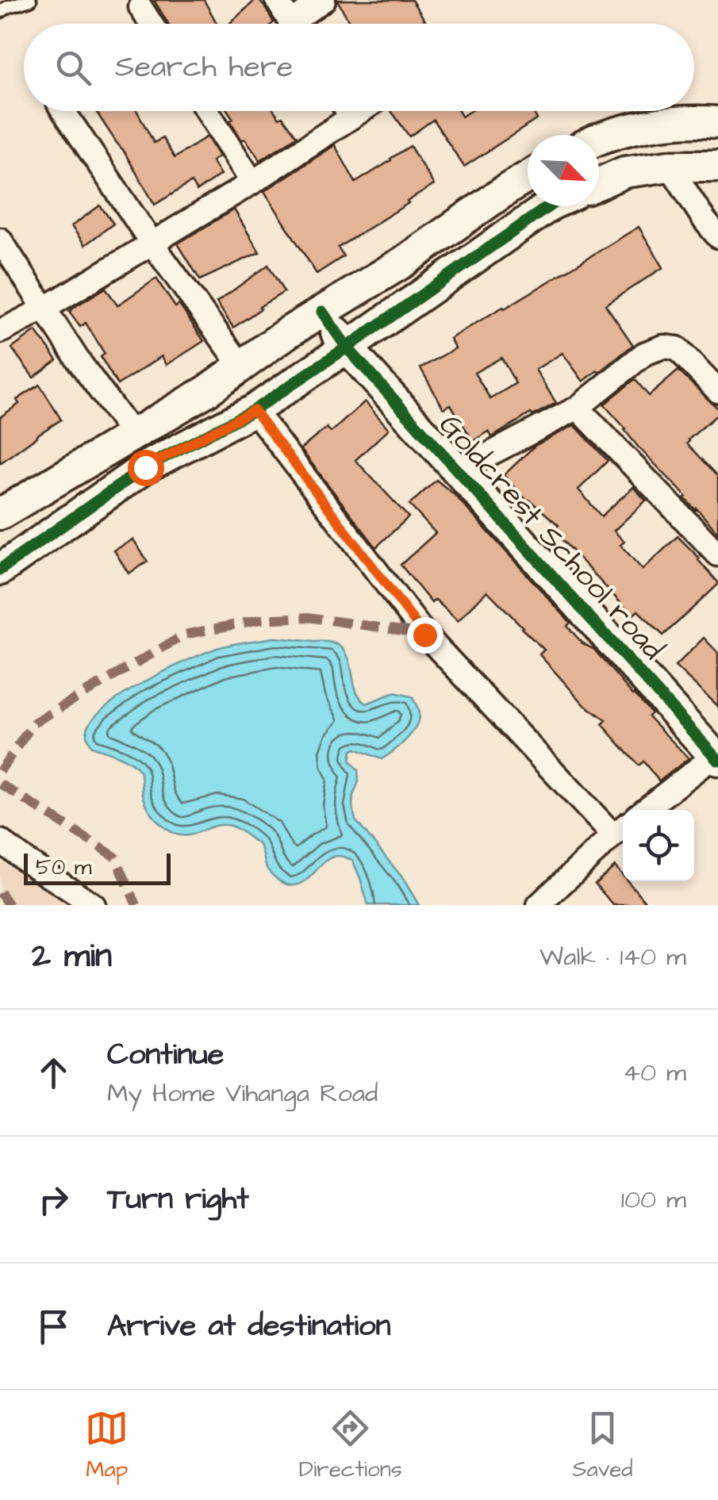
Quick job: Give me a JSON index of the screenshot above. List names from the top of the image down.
{
  "streets": {
    "street": ["Goldcrest School road"]
  },
  "scale_bar": "50 m",
  "north": "bottom right",
  "page": {
    "search": "Search here",
    "scale": "50 m",
    "heading": ["2 min", "Walk · 140 m"],
    "list": [
      ["Continue", "My Home Vihanga Road", "40 m"],
      ["Turn right", "100 m"],
      "Arrive at destination"
    ],
    "nav": ["Map", "Directions", "Saved"]
  }
}
